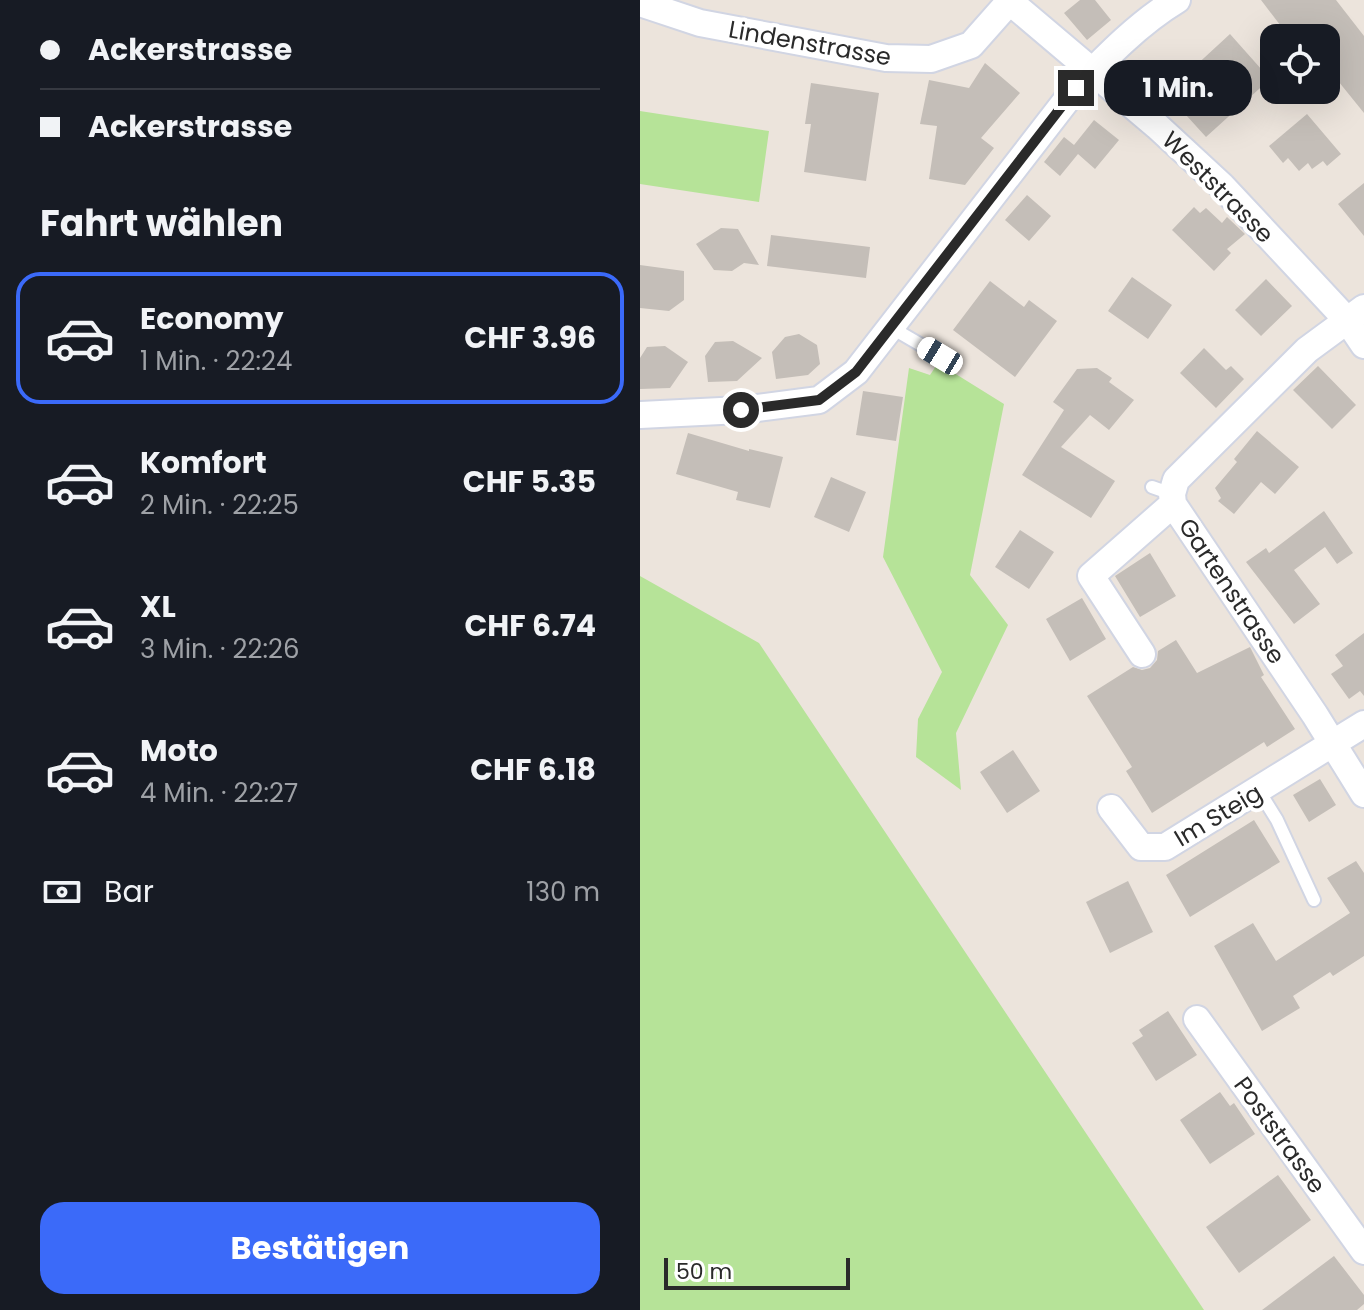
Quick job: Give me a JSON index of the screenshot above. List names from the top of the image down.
{
  "streets": {
    "street": [
      "Lindenstrasse",
      "Weststrasse",
      "Gartenstrasse",
      "Im Steig",
      "Poststrasse"
    ]
  },
  "crossings": [
    ["Lindenstrasse", "Weststrasse"],
    ["Weststrasse", "Gartenstrasse"],
    ["Gartenstrasse", "Im Steig"]
  ],
  "scale_bar": "50 m",
  "page": {
    "banner": ["Ackerstrasse", "Ackerstrasse"],
    "bubble": "1 Min.",
    "heading": "Fahrt wählen",
    "list": [
      {
        "name": "Economy",
        "note": "1 Min. · 22:24",
        "value": "CHF 3.96"
      },
      {
        "name": "Komfort",
        "note": "2 Min. · 22:25",
        "value": "CHF 5.35"
      },
      {
        "name": "XL",
        "note": "3 Min. · 22:26",
        "value": "CHF 6.74"
      },
      {
        "name": "Moto",
        "note": "4 Min. · 22:27",
        "value": "CHF 6.18"
      }
    ],
    "pay": ["Bar", "130 m"],
    "buttons": "Bestätigen",
    "scale": "50 m"
  }
}
